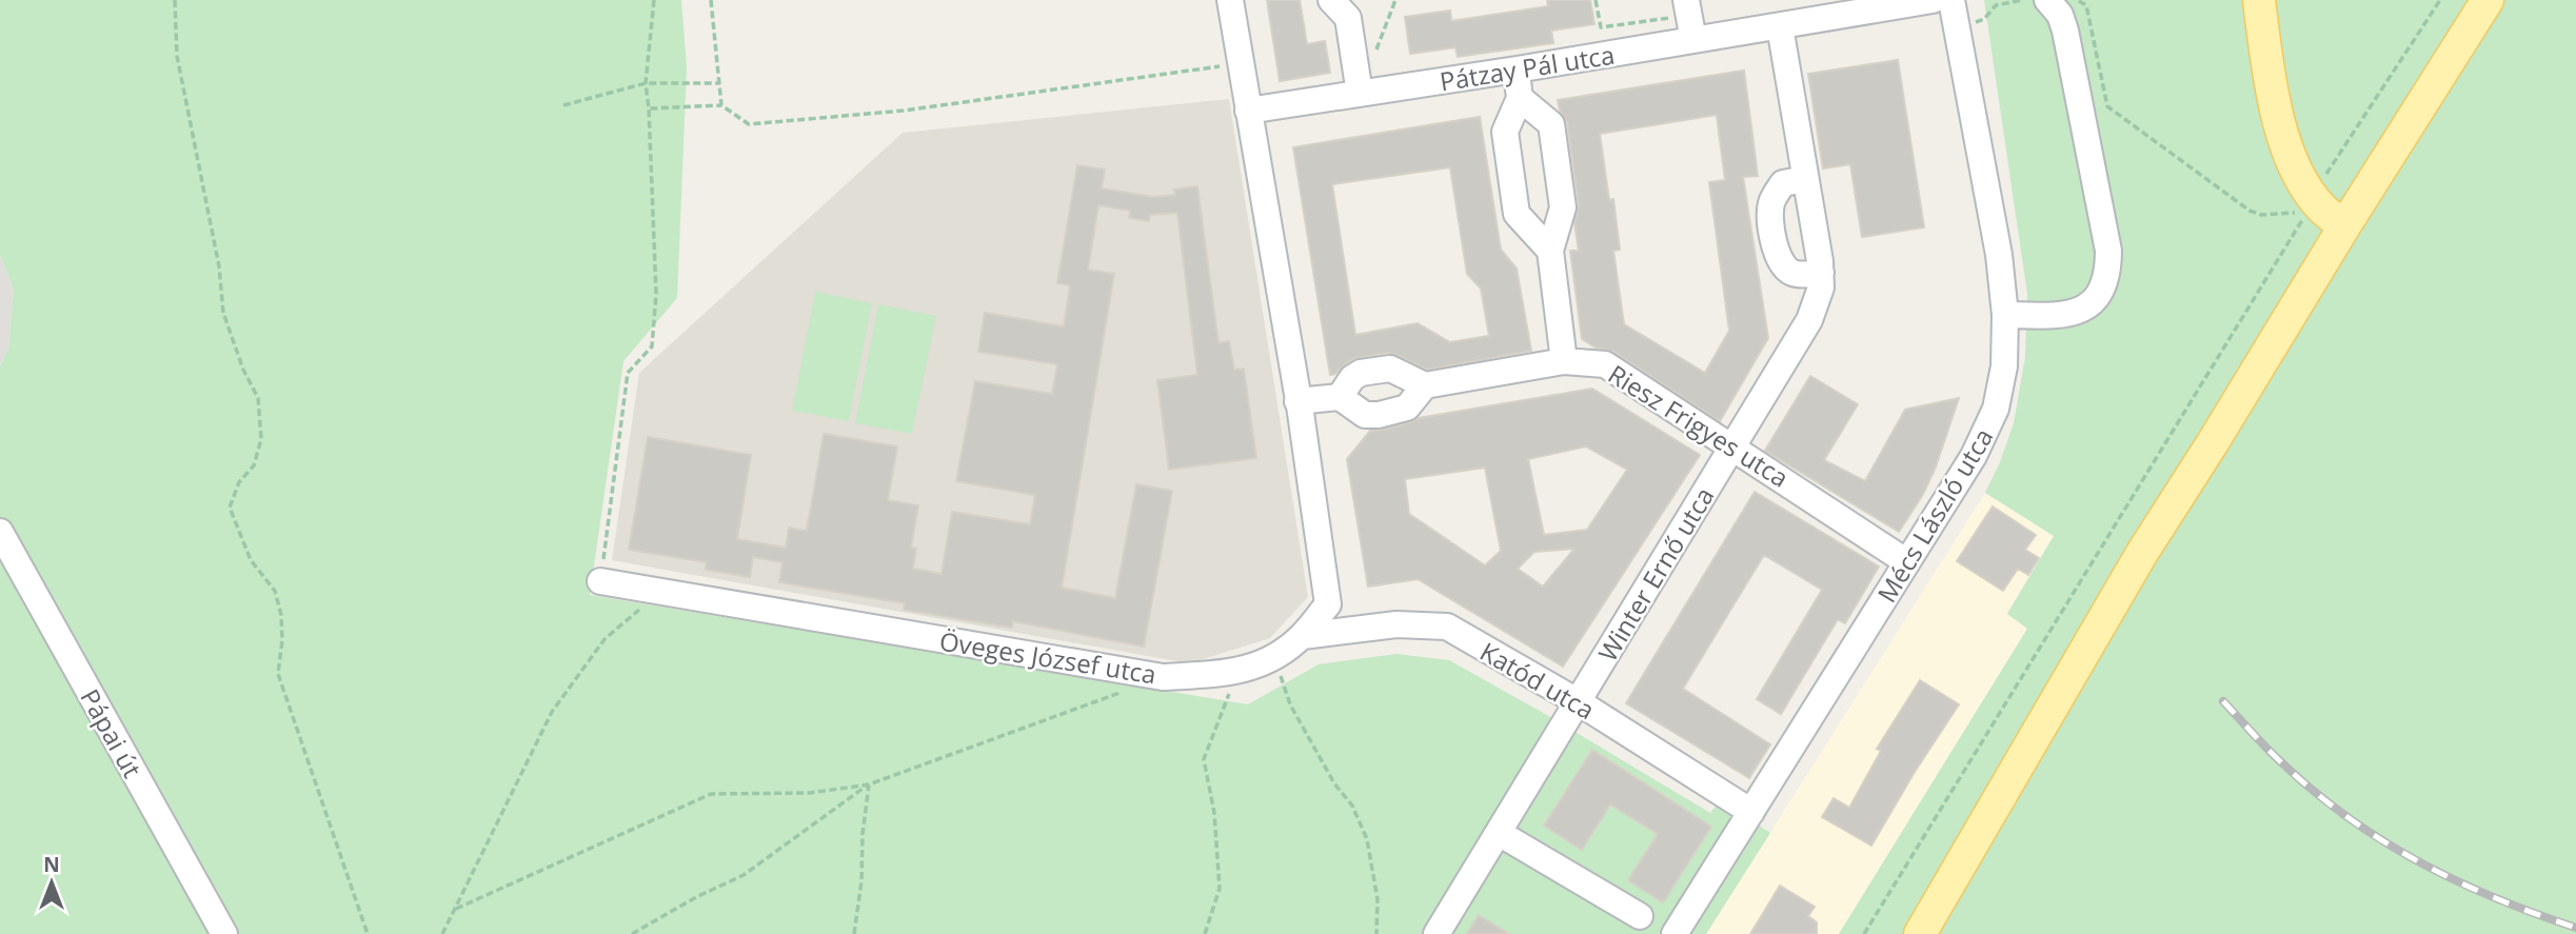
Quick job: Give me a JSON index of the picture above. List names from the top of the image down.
{
  "streets": {
    "street": [
      "Pátzay Pál utca",
      "Riesz Frigyes utca",
      "Mécs László utca",
      "Winter Ernő utca",
      "Öveges József utca",
      "Katód utca",
      "Pápai út"
    ]
  },
  "crossings": [
    ["Pátzay Pál utca", "Öveges József utca"],
    ["Riesz Frigyes utca", "Mécs László utca"],
    ["Riesz Frigyes utca", "Winter Ernő utca"],
    ["Mécs László utca", "Katód utca"],
    ["Winter Ernő utca", "Katód utca"],
    ["Öveges József utca", "Katód utca"]
  ],
  "north": "top"
}
